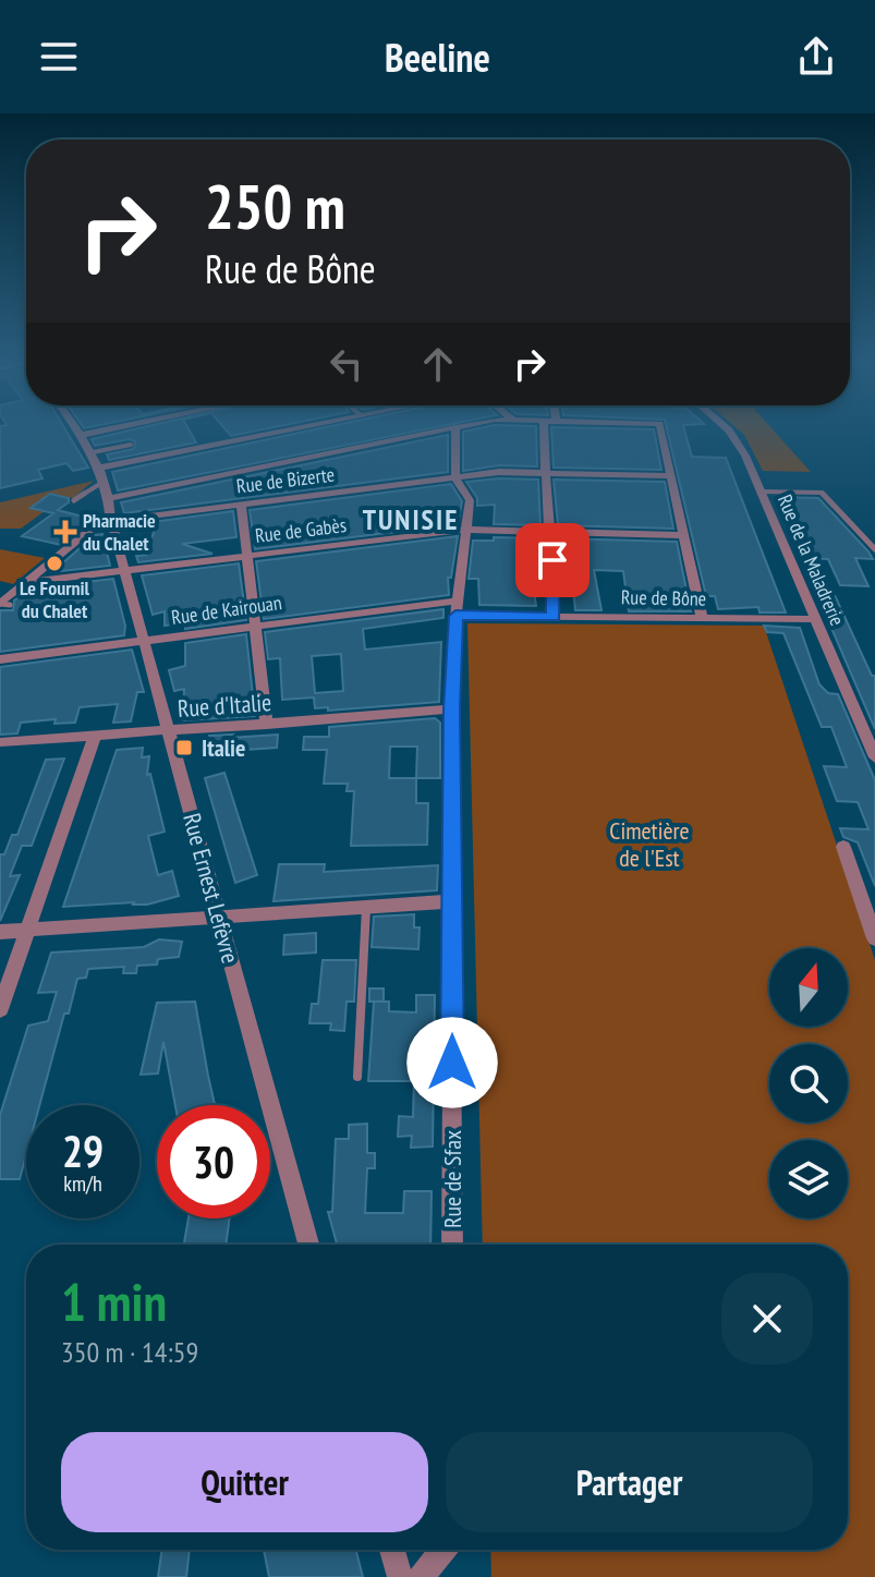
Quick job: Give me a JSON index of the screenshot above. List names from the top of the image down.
{
  "streets": {
    "street": [
      "Rue de Bizerte",
      "Rue de Gabès",
      "Rue de la Maladrerie",
      "Rue de Bône",
      "Rue de Kairouan",
      "Rue d'Italie",
      "Rue Ernest Lefèvre",
      "Rue de Sfax"
    ]
  },
  "crossings": [
    ["Rue de Bizerte", "Rue Ernest Lefèvre"],
    ["Rue de Bizerte", "Rue de Sfax"],
    ["Rue de Gabès", "Rue Ernest Lefèvre"],
    ["Rue de Gabès", "Rue de Sfax"],
    ["Rue de la Maladrerie", "Rue de Bône"],
    ["Rue de Bône", "Rue de Sfax"],
    ["Rue de Kairouan", "Rue Ernest Lefèvre"],
    ["Rue de Kairouan", "Rue de Sfax"],
    ["Rue d'Italie", "Rue Ernest Lefèvre"],
    ["Rue d'Italie", "Rue de Sfax"]
  ],
  "districts": ["TUNISIE"],
  "parks": ["Cimetière de l'Est"],
  "places": {
    "health": ["Pharmacie du Chalet"],
    "other": ["Le Fournil du Chalet"],
    "transit": ["Italie"]
  },
  "north": "top",
  "page": {
    "header": "Beeline",
    "turn": ["250 m", "Rue de Bône"],
    "speed": "29 km/h",
    "limit": "30",
    "heading": ["1 min", "350 m · 14:59"],
    "buttons": ["Quitter", "Partager"]
  }
}
